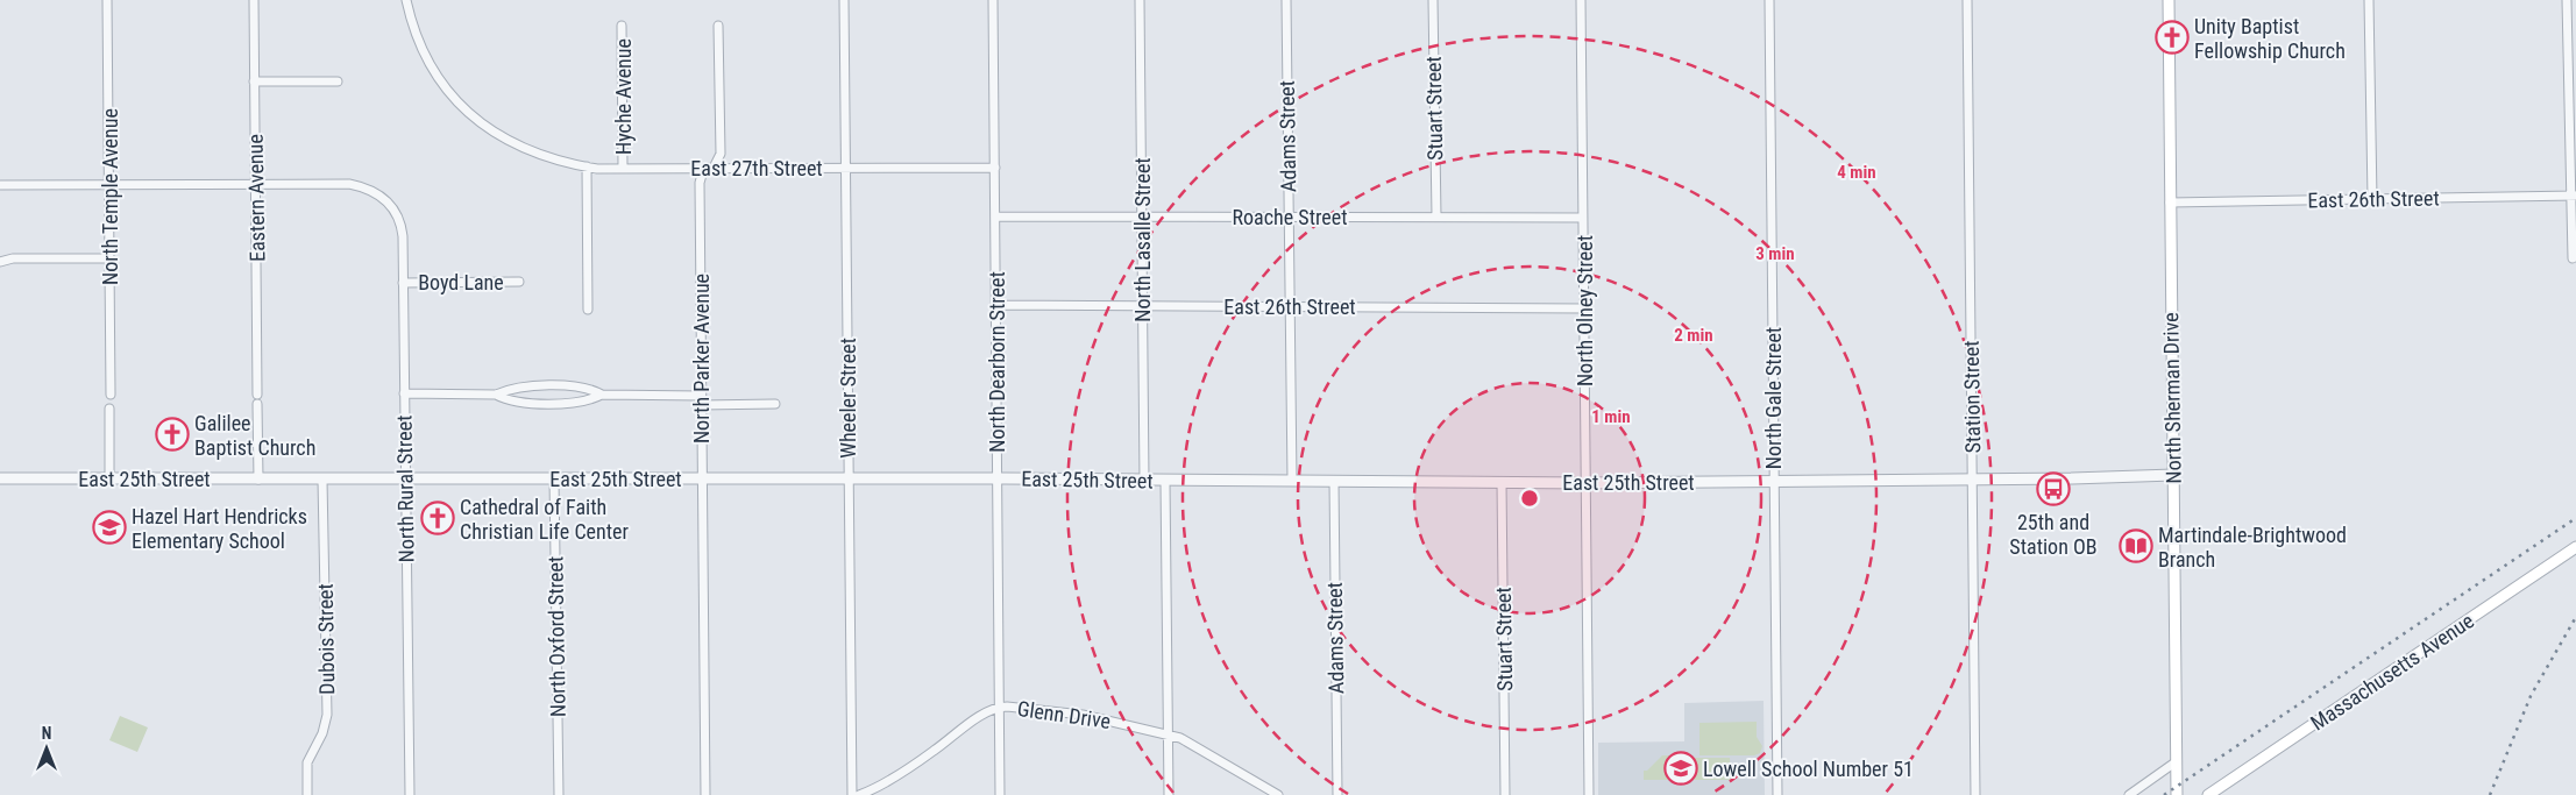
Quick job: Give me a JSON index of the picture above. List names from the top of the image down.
{
  "streets": {
    "main road": ["North Sherman Drive", "Massachusetts Avenue"],
    "street": [
      "Hyche Avenue",
      "Stuart Street",
      "Adams Street",
      "East 27th Street",
      "North Temple Avenue",
      "Eastern Avenue",
      "East 26th Street",
      "Roache Street",
      "North Lasalle Street",
      "Boyd Lane",
      "North Olney Street",
      "North Parker Avenue",
      "North Dearborn Street",
      "Station Street",
      "Wheeler Street",
      "North Gale Street",
      "East 25th Street",
      "North Rural Street",
      "North Oxford Street",
      "Dubois Street",
      "Glenn Drive"
    ]
  },
  "crossings": [
    ["Hyche Avenue", "East 27th Street"],
    ["Stuart Street", "Roache Street"],
    ["Stuart Street", "East 25th Street"],
    ["Adams Street", "East 26th Street"],
    ["Adams Street", "Roache Street"],
    ["Adams Street", "East 25th Street"],
    ["East 27th Street", "North Parker Avenue"],
    ["East 27th Street", "North Dearborn Street"],
    ["East 27th Street", "Wheeler Street"],
    ["Eastern Avenue", "East 25th Street"],
    ["Eastern Avenue", "North Rural Street"],
    ["East 26th Street", "North Lasalle Street"],
    ["East 26th Street", "North Olney Street"],
    ["East 26th Street", "North Dearborn Street"],
    ["East 26th Street", "North Sherman Drive"],
    ["Roache Street", "North Lasalle Street"],
    ["Roache Street", "North Olney Street"],
    ["Roache Street", "North Dearborn Street"],
    ["North Lasalle Street", "East 25th Street"],
    ["Boyd Lane", "North Rural Street"],
    ["North Olney Street", "East 25th Street"],
    ["North Parker Avenue", "East 25th Street"],
    ["North Dearborn Street", "East 25th Street"],
    ["North Dearborn Street", "Glenn Drive"],
    ["Station Street", "East 25th Street"],
    ["Wheeler Street", "East 25th Street"],
    ["North Gale Street", "East 25th Street"],
    ["North Sherman Drive", "East 25th Street"],
    ["East 25th Street", "North Rural Street"],
    ["East 25th Street", "North Oxford Street"],
    ["East 25th Street", "Dubois Street"]
  ],
  "places": {
    "church": ["Unity Baptist Fellowship Church", "Galilee Baptist Church", "Cathedral of Faith Christian Life Center"],
    "bus stop": ["25th and Station OB"],
    "school or university": ["Hazel Hart Hendricks Elementary School", "Lowell School Number 51"],
    "library": ["Martindale-Brightwood Branch"]
  },
  "north": "top",
  "rings": [
    "4 min",
    "3 min",
    "2 min",
    "1 min"
  ]
}
